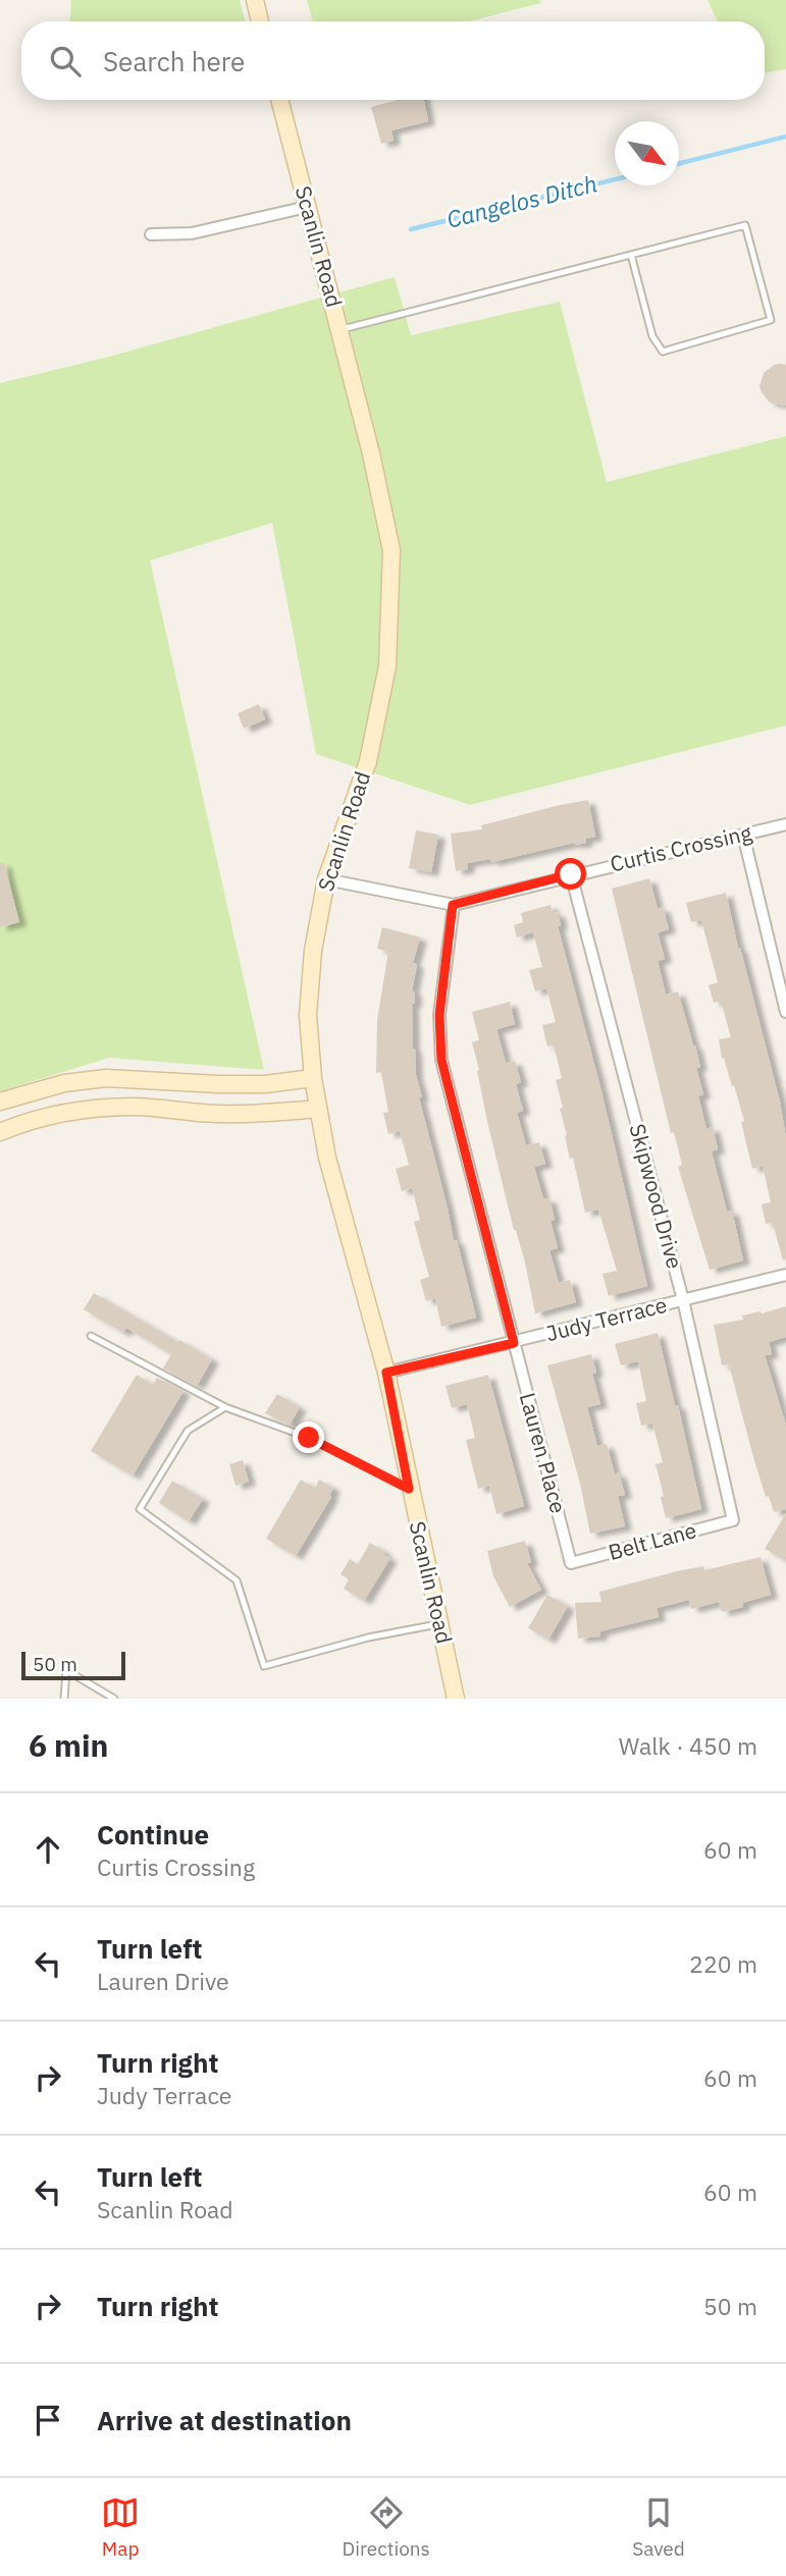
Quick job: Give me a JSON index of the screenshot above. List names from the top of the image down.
{
  "streets": {
    "street": [
      "Scanlin Road",
      "Curtis Crossing",
      "Skipwood Drive",
      "Judy Terrace",
      "Lauren Place",
      "Belt Lane"
    ]
  },
  "crossings": [
    ["Scanlin Road", "Curtis Crossing"],
    ["Scanlin Road", "Judy Terrace"],
    ["Curtis Crossing", "Skipwood Drive"],
    ["Curtis Crossing", "Lauren Place"],
    ["Skipwood Drive", "Judy Terrace"],
    ["Skipwood Drive", "Belt Lane"],
    ["Judy Terrace", "Lauren Place"],
    ["Lauren Place", "Belt Lane"]
  ],
  "water": ["Cangelos Ditch"],
  "scale_bar": "50 m",
  "north": "bottom right",
  "page": {
    "search": "Search here",
    "scale": "50 m",
    "heading": ["6 min", "Walk · 450 m"],
    "list": [
      ["Continue", "Curtis Crossing", "60 m"],
      ["Turn left", "Lauren Drive", "220 m"],
      ["Turn right", "Judy Terrace", "60 m"],
      ["Turn left", "Scanlin Road", "60 m"],
      ["Turn right", "50 m"],
      "Arrive at destination"
    ],
    "nav": ["Map", "Directions", "Saved"]
  }
}
